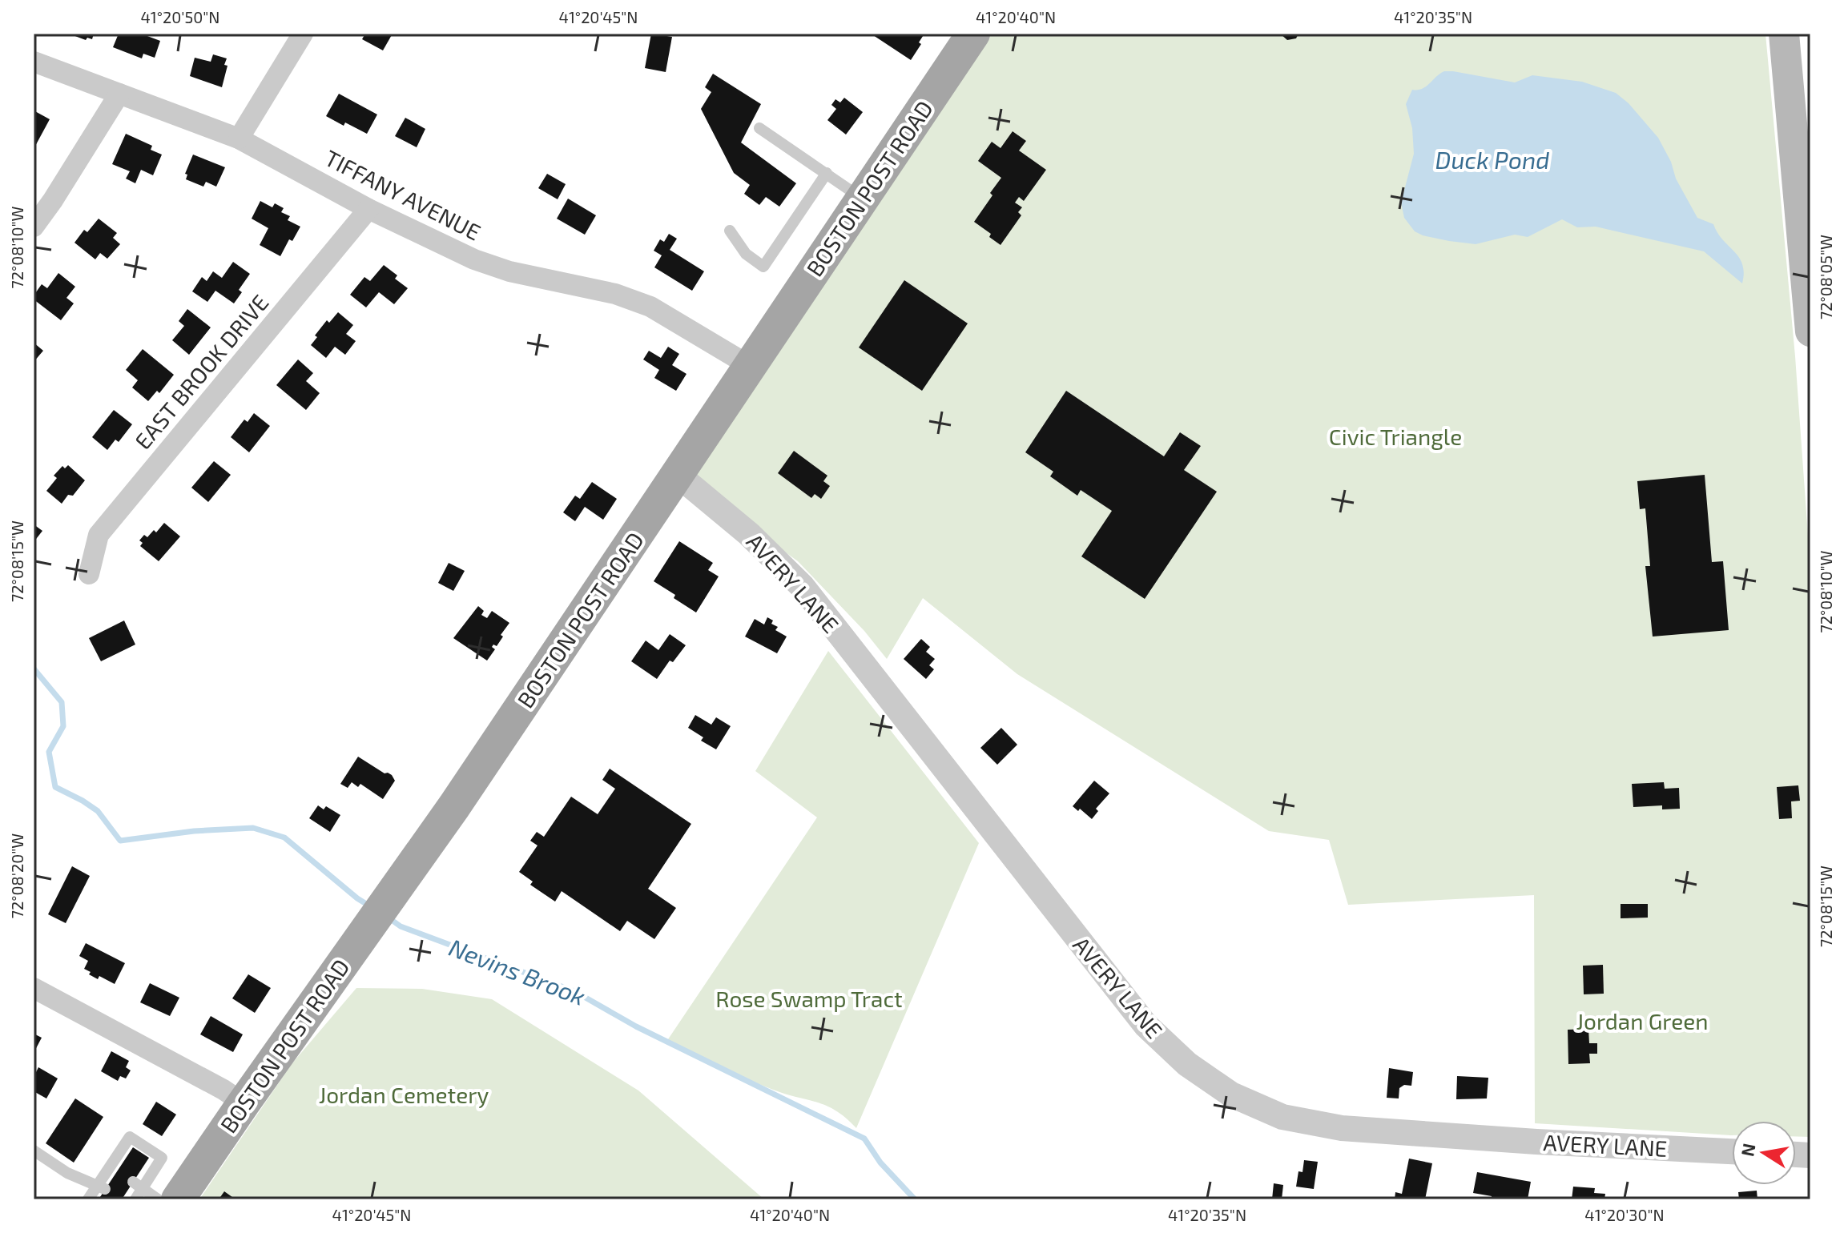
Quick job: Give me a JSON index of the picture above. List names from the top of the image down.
{
  "streets": {
    "main road": ["BOSTON POST ROAD"],
    "street": ["TIFFANY AVENUE", "EAST BROOK DRIVE", "AVERY LANE"]
  },
  "crossings": [
    ["BOSTON POST ROAD", "TIFFANY AVENUE"],
    ["BOSTON POST ROAD", "AVERY LANE"],
    ["TIFFANY AVENUE", "EAST BROOK DRIVE"]
  ],
  "water": ["Duck Pond", "Nevins Brook"],
  "parks": [
    "Civic Triangle",
    "Rose Swamp Tract",
    "Jordan Green",
    "Jordan Cemetery"
  ],
  "north": "left",
  "coordinates": [
    "41°20'50\"N",
    "41°20'45\"N",
    "41°20'40\"N",
    "41°20'35\"N",
    "72°08'10\"W",
    "72°08'05\"W",
    "72°08'15\"W",
    "72°08'20\"W",
    "41°20'30\"N"
  ]
}
